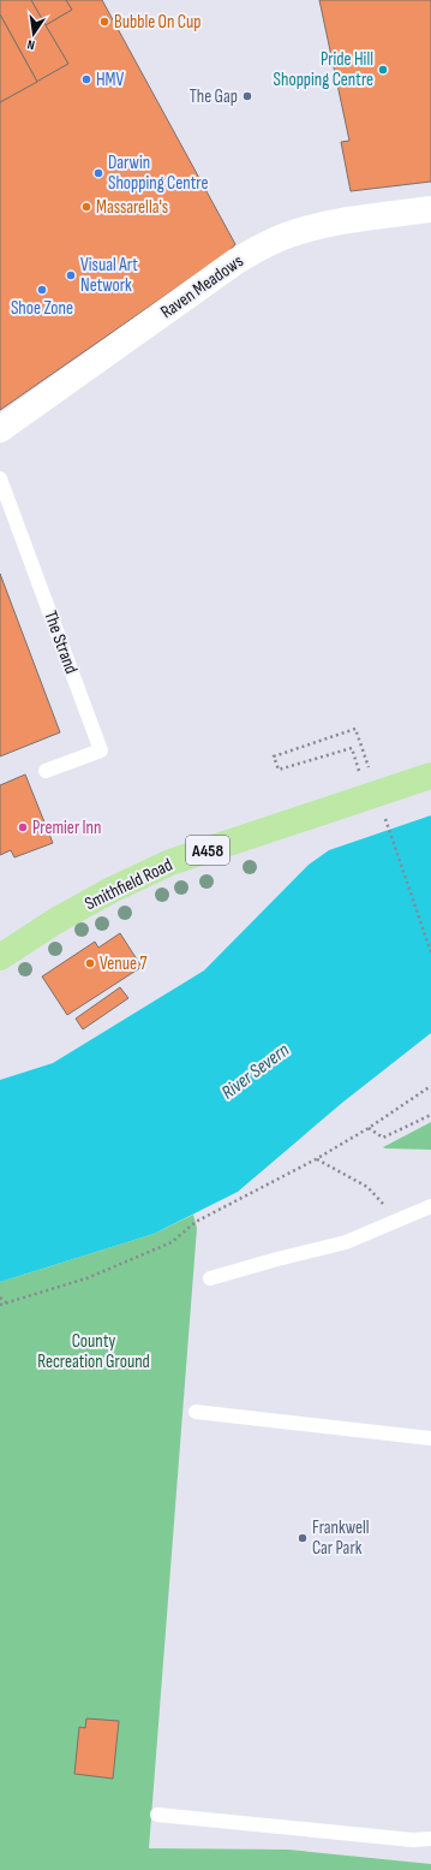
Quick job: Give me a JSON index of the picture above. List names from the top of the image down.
{
  "streets": {
    "main road": ["A458", "Smithfield Road"],
    "street": ["Raven Meadows"],
    "lane": ["The Strand"]
  },
  "water": ["River Severn"],
  "parks": ["County Recreation Ground"],
  "places": [
    "Bubble On Cup",
    "Pride Hill Shopping Centre",
    "HMV",
    "The Gap",
    "Darwin Shopping Centre",
    "Massarella's",
    "Visual Art Network",
    "Shoe Zone",
    "Premier Inn",
    "Venue 7",
    "Frankwell Car Park"
  ],
  "north": "bottom"
}
